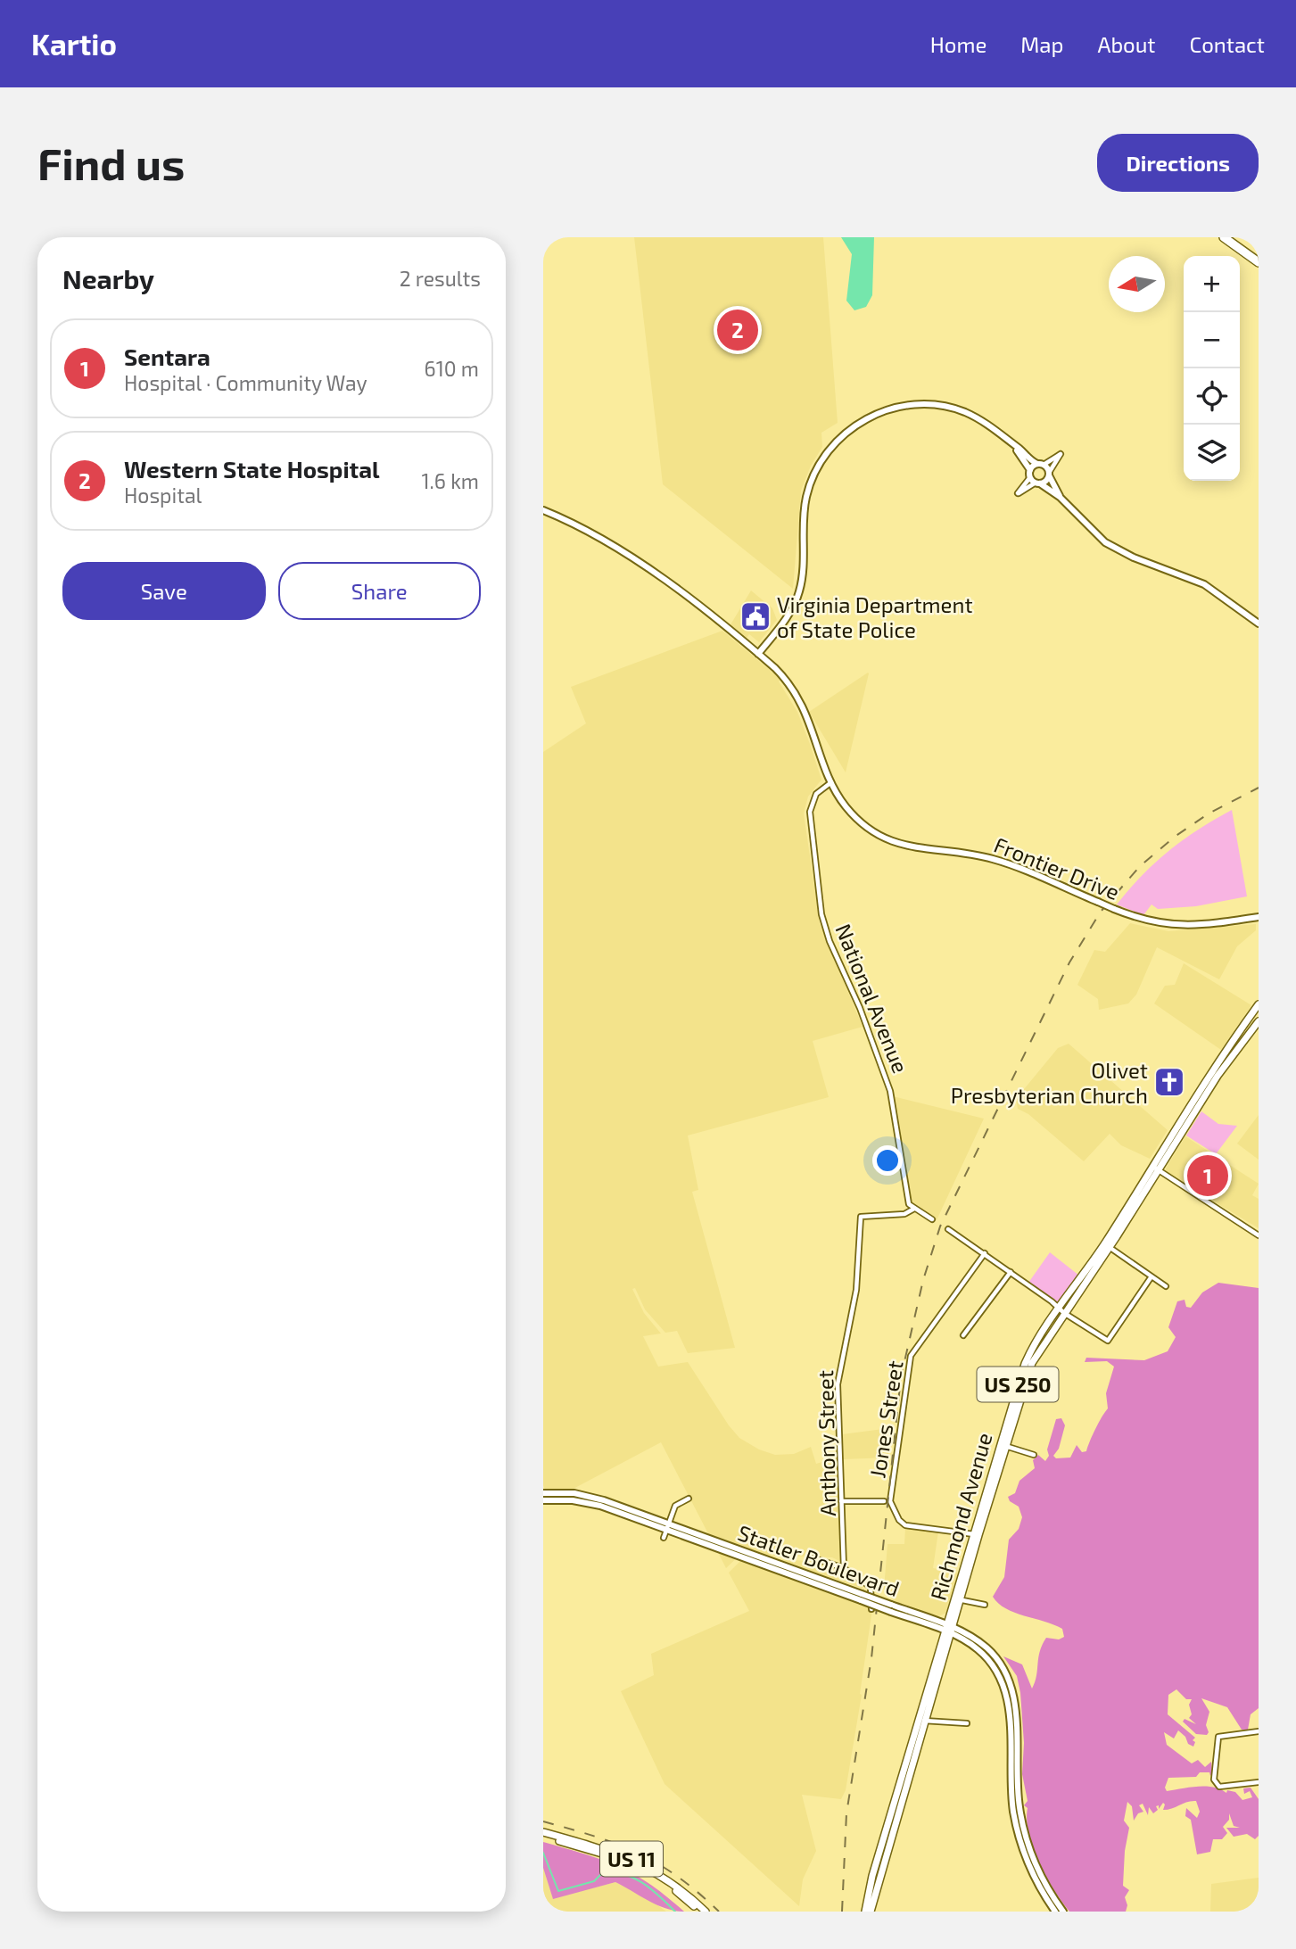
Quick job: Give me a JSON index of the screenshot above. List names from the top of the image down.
{
  "streets": {
    "main road": ["US 250", "Richmond Avenue", "US 11"],
    "street": [
      "Frontier Drive",
      "National Avenue",
      "Jones Street",
      "Anthony Street",
      "Statler Boulevard"
    ]
  },
  "crossings": [
    ["Frontier Drive", "National Avenue"],
    ["National Avenue", "Anthony Street"],
    ["Jones Street", "Richmond Avenue"],
    ["Richmond Avenue", "Statler Boulevard"]
  ],
  "places": {
    "public building": ["Virginia Department of State Police"],
    "church": ["Olivet Presbyterian Church"]
  },
  "north": "left",
  "page": {
    "header": "Kartio",
    "nav": [
      "Home",
      "Map",
      "About",
      "Contact"
    ],
    "buttons": [
      "Directions",
      ["Save", "Share"]
    ],
    "title": "Find us",
    "heading": ["Nearby", "2 results"],
    "map_buttons": ["+", "−"],
    "pins": ["2", "1"],
    "list": [
      {
        "mark": "1",
        "name": "Sentara",
        "note": "Hospital · Community Way",
        "value": "610 m"
      },
      {
        "mark": "2",
        "name": "Western State Hospital",
        "note": "Hospital",
        "value": "1.6 km"
      }
    ]
  }
}
